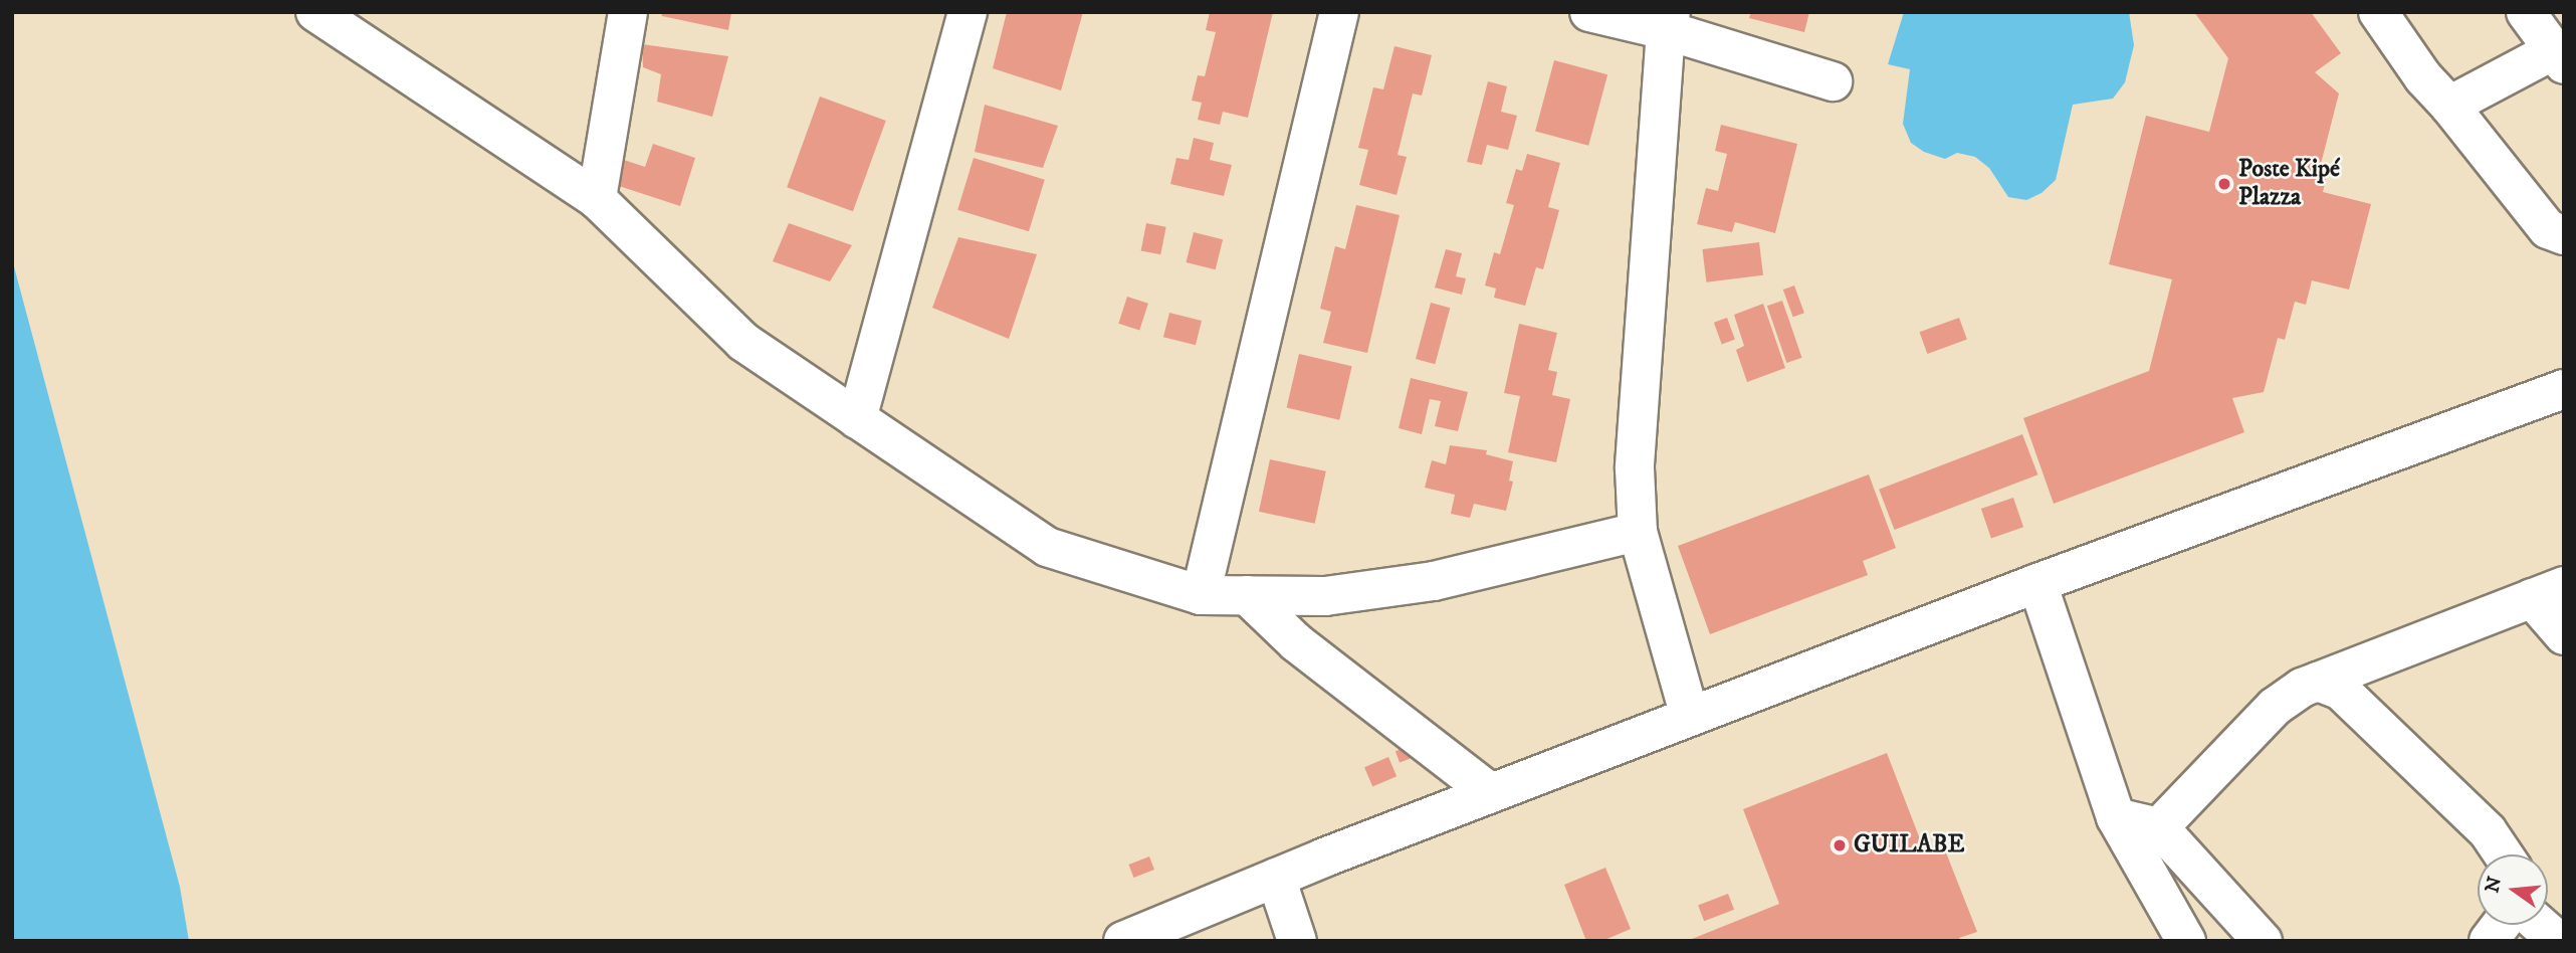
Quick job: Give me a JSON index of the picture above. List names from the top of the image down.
{
  "places": ["Poste Kipé Plazza", "GUILABE"],
  "north": "left"
}
